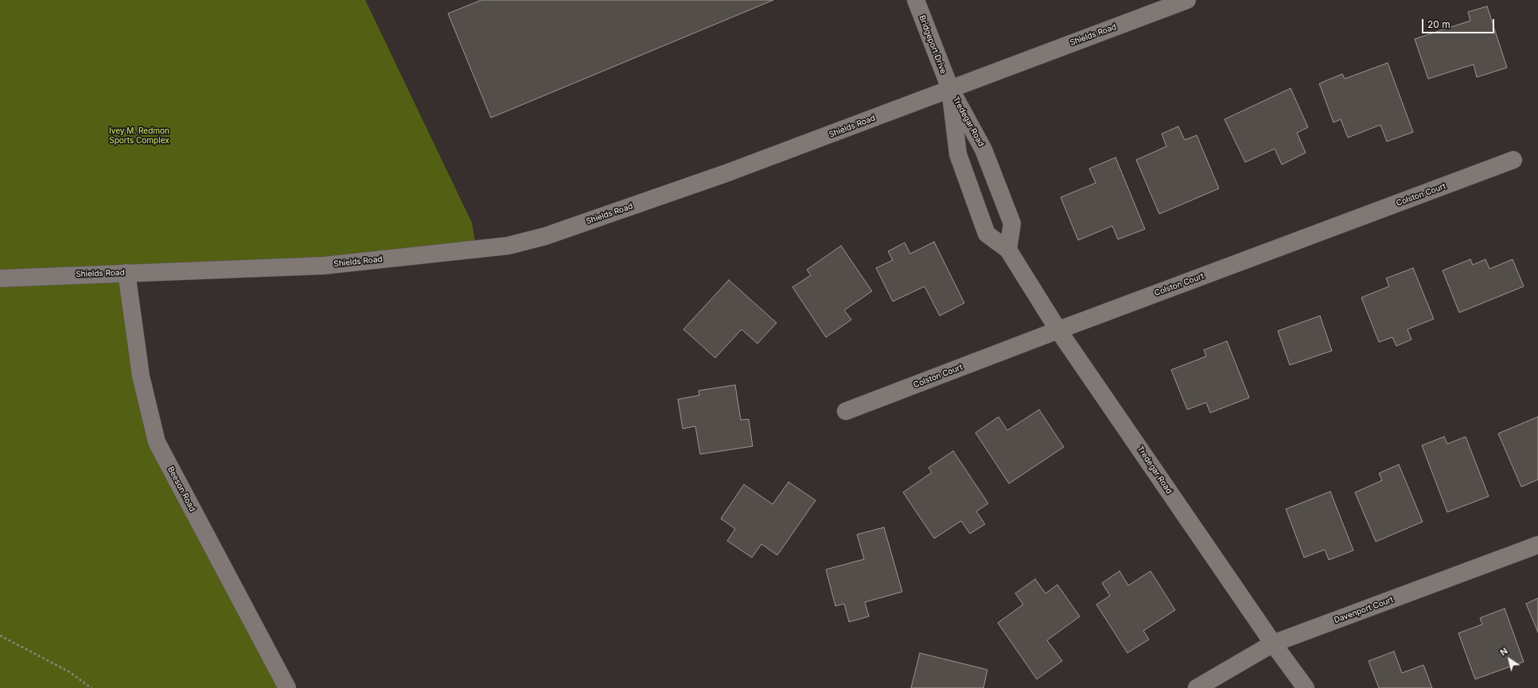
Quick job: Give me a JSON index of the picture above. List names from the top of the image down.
{
  "streets": {
    "street": [
      "Shields Road",
      "Bridgeport Drive",
      "Tredegar Road",
      "Colston Court",
      "Beeson Road",
      "Davenport Court"
    ]
  },
  "crossings": [
    ["Shields Road", "Bridgeport Drive"],
    ["Shields Road", "Tredegar Road"],
    ["Shields Road", "Beeson Road"],
    ["Bridgeport Drive", "Tredegar Road"],
    ["Tredegar Road", "Colston Court"],
    ["Tredegar Road", "Davenport Court"]
  ],
  "parks": ["Ivey M. Redmon Sports Complex"],
  "scale_bar": "20 m",
  "north": "top left"
}
